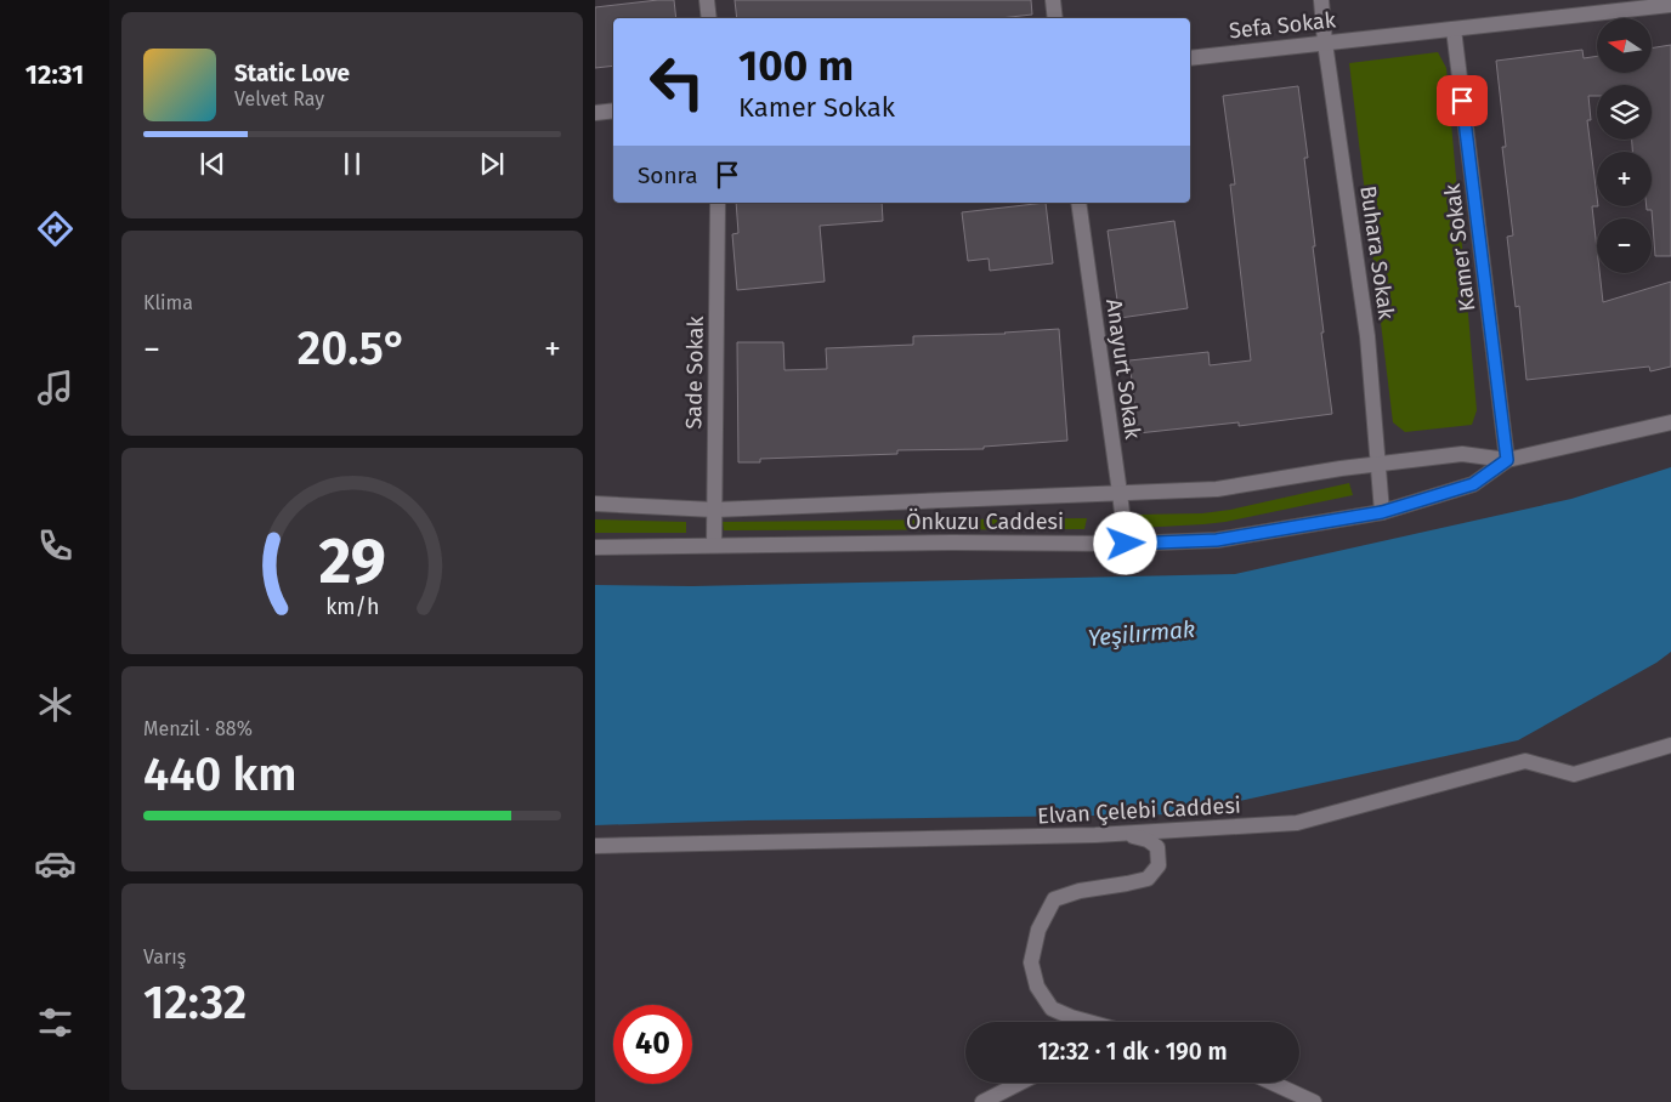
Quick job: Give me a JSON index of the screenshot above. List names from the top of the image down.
{
  "streets": {
    "street": [
      "Sefa Sokak",
      "Kamer Sokak",
      "Buhara Sokak",
      "Anayurt Sokak",
      "Sade Sokak",
      "Önkuzu Caddesi",
      "Elvan Çelebi Caddesi"
    ]
  },
  "crossings": [
    ["Sefa Sokak", "Kamer Sokak"],
    ["Sefa Sokak", "Buhara Sokak"],
    ["Kamer Sokak", "Önkuzu Caddesi"],
    ["Buhara Sokak", "Önkuzu Caddesi"],
    ["Anayurt Sokak", "Önkuzu Caddesi"],
    ["Sade Sokak", "Önkuzu Caddesi"]
  ],
  "water": ["Yeşilırmak"],
  "north": "left",
  "page": {
    "tabs": "12:31",
    "map_buttons": ["+", "−"],
    "turn": ["100 m", "Kamer Sokak"],
    "song": ["Static Love", "Velvet Ray"],
    "then": "Sonra",
    "tile": [
      "Klima",
      ["Menzil · 88%", "440 km"],
      ["Varış", "12:32"]
    ],
    "heat": ["−", "20.5°", "+"],
    "limit": "40",
    "trip": "12:32 · 1 dk · 190 m",
    "gauge": ["29", "km/h"]
  }
}
